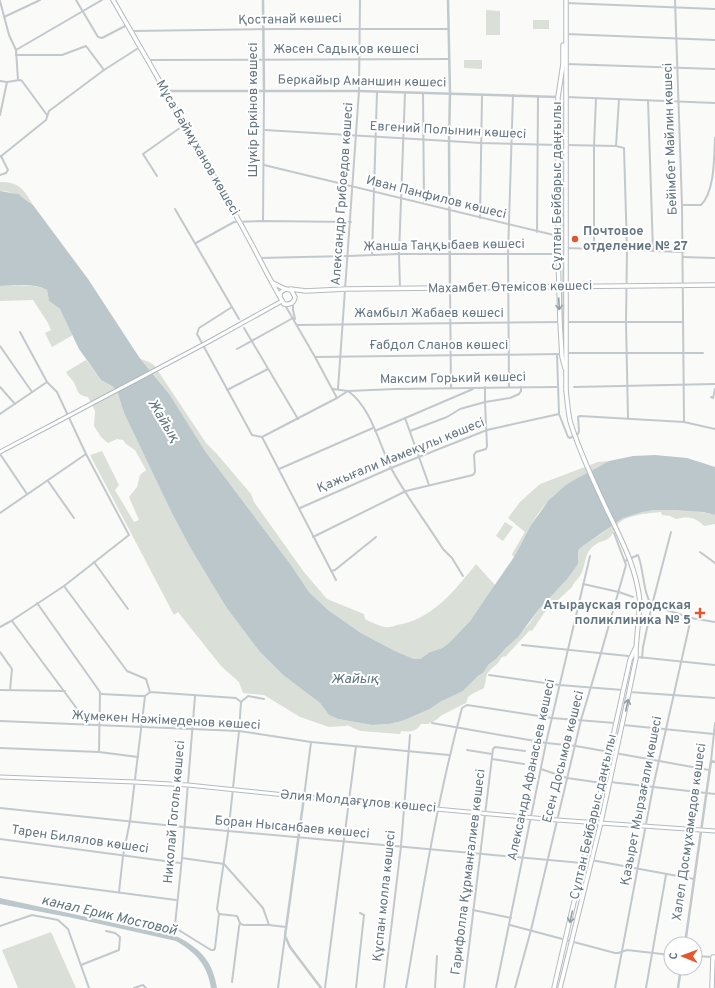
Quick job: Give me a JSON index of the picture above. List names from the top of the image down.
{
  "streets": {
    "main road": [
      "Мұса Баймұханов көшесі",
      "Сұлтан Бейбарыс даңғылы",
      "Махамбет Өтемісов көшесі",
      "Әлия Молдағұлов көшесі"
    ],
    "street": [
      "Қостанай көшесі",
      "Жәсен Садықов көшесі",
      "Беркайыр Аманшин көшесі",
      "Шүкір Еркінов көшесі",
      "Евгений Полынин көшесі",
      "Бейімбет Майлин көшесі",
      "Александр Грибоедов көшесі",
      "Иван Панфилов көшесі",
      "Жанша Таңқыбаев көшесі",
      "Жамбыл Жабаев көшесі",
      "Ғабдол Сланов көшесі",
      "Максим Горький көшесі",
      "Қажығали Мәмекұлы көшесі",
      "Жұмекен Нәжімеденов көшесі",
      "Есен Досымов көшесі",
      "Александр Афанасьев көшесі",
      "Қазырет Мырзағали көшесі",
      "Николай Гоголь көшесі",
      "Боран Нысанбаев көшесі",
      "Халел Досмұхамедов көшесі",
      "Тарен Билялов көшесі",
      "Гарифолла Құрманғалиев көшесі",
      "Құспан молла көшесі"
    ]
  },
  "crossings": [
    ["Қостанай көшесі", "Шүкір Еркінов көшесі"],
    ["Қостанай көшесі", "Мұса Баймұханов көшесі"],
    ["Қостанай көшесі", "Александр Грибоедов көшесі"],
    ["Жәсен Садықов көшесі", "Шүкір Еркінов көшесі"],
    ["Жәсен Садықов көшесі", "Мұса Баймұханов көшесі"],
    ["Жәсен Садықов көшесі", "Александр Грибоедов көшесі"],
    ["Беркайыр Аманшин көшесі", "Шүкір Еркінов көшесі"],
    ["Беркайыр Аманшин көшесі", "Мұса Баймұханов көшесі"],
    ["Беркайыр Аманшин көшесі", "Сұлтан Бейбарыс даңғылы"],
    ["Беркайыр Аманшин көшесі", "Александр Грибоедов көшесі"],
    ["Шүкір Еркінов көшесі", "Евгений Полынин көшесі"],
    ["Шүкір Еркінов көшесі", "Иван Панфилов көшесі"],
    ["Евгений Полынин көшесі", "Сұлтан Бейбарыс даңғылы"],
    ["Евгений Полынин көшесі", "Александр Грибоедов көшесі"],
    ["Бейімбет Майлин көшесі", "Махамбет Өтемісов көшесі"],
    ["Мұса Баймұханов көшесі", "Жанша Таңқыбаев көшесі"],
    ["Мұса Баймұханов көшесі", "Махамбет Өтемісов көшесі"],
    ["Сұлтан Бейбарыс даңғылы", "Иван Панфилов көшесі"],
    ["Сұлтан Бейбарыс даңғылы", "Жанша Таңқыбаев көшесі"],
    ["Сұлтан Бейбарыс даңғылы", "Махамбет Өтемісов көшесі"],
    ["Сұлтан Бейбарыс даңғылы", "Жамбыл Жабаев көшесі"],
    ["Сұлтан Бейбарыс даңғылы", "Ғабдол Сланов көшесі"],
    ["Сұлтан Бейбарыс даңғылы", "Әлия Молдағұлов көшесі"],
    ["Сұлтан Бейбарыс даңғылы", "Боран Нысанбаев көшесі"],
    ["Александр Грибоедов көшесі", "Иван Панфилов көшесі"],
    ["Александр Грибоедов көшесі", "Жанша Таңқыбаев көшесі"],
    ["Александр Грибоедов көшесі", "Махамбет Өтемісов көшесі"],
    ["Александр Грибоедов көшесі", "Жамбыл Жабаев көшесі"],
    ["Александр Грибоедов көшесі", "Ғабдол Сланов көшесі"],
    ["Александр Грибоедов көшесі", "Максим Горький көшесі"],
    ["Жұмекен Нәжімеденов көшесі", "Николай Гоголь көшесі"],
    ["Жұмекен Нәжімеденов көшесі", "Құспан молла көшесі"],
    ["Есен Досымов көшесі", "Әлия Молдағұлов көшесі"],
    ["Есен Досымов көшесі", "Боран Нысанбаев көшесі"],
    ["Александр Афанасьев көшесі", "Әлия Молдағұлов көшесі"],
    ["Александр Афанасьев көшесі", "Боран Нысанбаев көшесі"],
    ["Қазырет Мырзағали көшесі", "Әлия Молдағұлов көшесі"],
    ["Әлия Молдағұлов көшесі", "Николай Гоголь көшесі"],
    ["Әлия Молдағұлов көшесі", "Халел Досмұхамедов көшесі"],
    ["Әлия Молдағұлов көшесі", "Гарифолла Құрманғалиев көшесі"],
    ["Әлия Молдағұлов көшесі", "Құспан молла көшесі"],
    ["Николай Гоголь көшесі", "Боран Нысанбаев көшесі"],
    ["Николай Гоголь көшесі", "Тарен Билялов көшесі"],
    ["Боран Нысанбаев көшесі", "Гарифолла Құрманғалиев көшесі"],
    ["Боран Нысанбаев көшесі", "Құспан молла көшесі"]
  ],
  "water": ["Жайық", "канал Ерик Мостовой"],
  "places": {
    "other": ["Почтовое отделение № 27"],
    "health": ["Атырауская городская поликлиника № 5"]
  },
  "north": "left"
}
